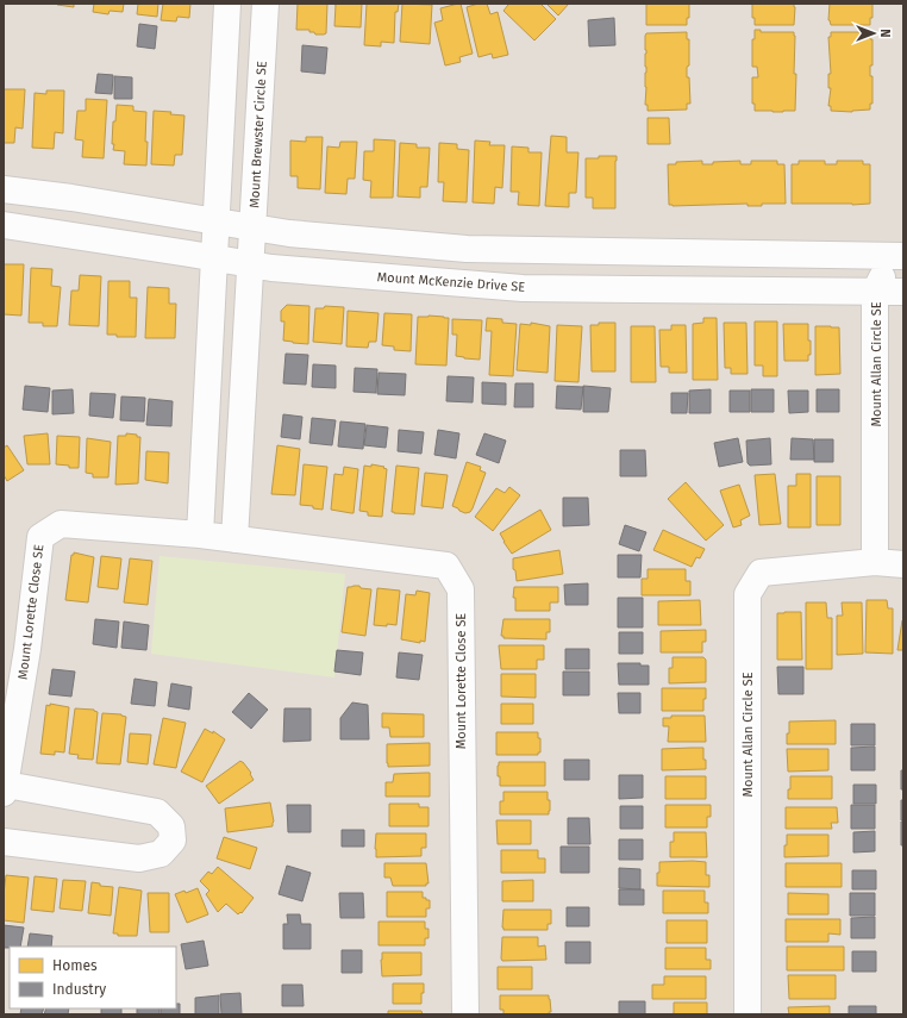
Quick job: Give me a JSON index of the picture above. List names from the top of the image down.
{
  "streets": {
    "street": [
      "Mount Brewster Circle SE",
      "Mount McKenzie Drive SE",
      "Mount Allan Circle SE",
      "Mount Lorette Close SE"
    ]
  },
  "crossings": [
    ["Mount Brewster Circle SE", "Mount McKenzie Drive SE"],
    ["Mount McKenzie Drive SE", "Mount Allan Circle SE"]
  ],
  "legend": ["Homes", "Industry"],
  "north": "right"
}
